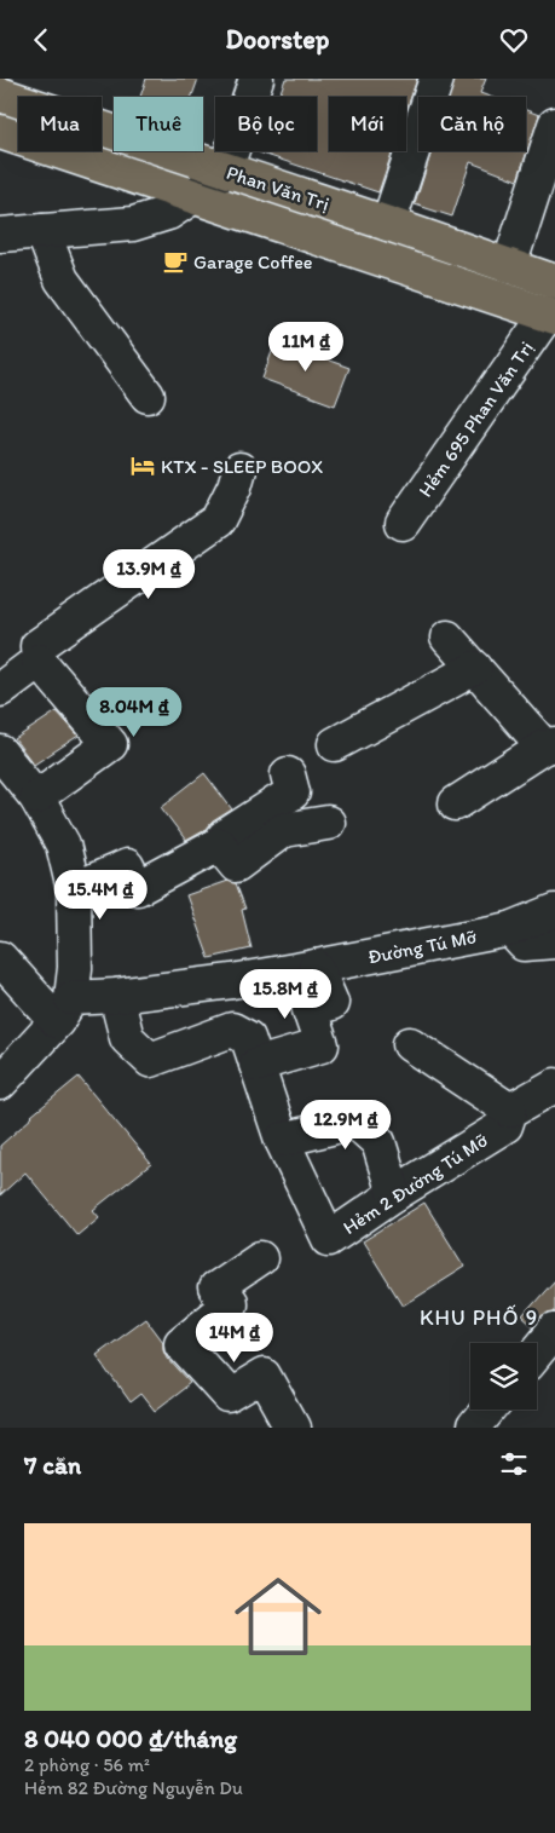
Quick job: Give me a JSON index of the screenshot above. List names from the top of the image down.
{
  "streets": {
    "main road": ["Phan Văn Trị"],
    "street": ["Hẻm 695 Phan Văn Trị", "Đường Tú Mỡ", "Hẻm 2 Đường Tú Mỡ"]
  },
  "crossings": [
    ["Phan Văn Trị", "Hẻm 695 Phan Văn Trị"],
    ["Đường Tú Mỡ", "Hẻm 2 Đường Tú Mỡ"]
  ],
  "districts": ["KHU PHỐ 9"],
  "places": {
    "cafe": ["Garage Coffee"],
    "hotel": ["KTX - SLEEP BOOX"]
  },
  "page": {
    "header": "Doorstep",
    "chip": [
      "Mua",
      "Thuê",
      "Bộ lọc",
      "Mới",
      "Căn hộ"
    ],
    "price": [
      "11M ₫",
      "13.9M ₫",
      "8.04M ₫",
      "15.4M ₫",
      "15.8M ₫",
      "12.9M ₫",
      "14M ₫"
    ],
    "heading": "7 căn",
    "list": [
      {
        "name": "8 040 000 ₫/tháng",
        "note": "2 phòng · 56 m² · Hẻm 82 Đường Nguyễn Du"
      }
    ]
  }
}
